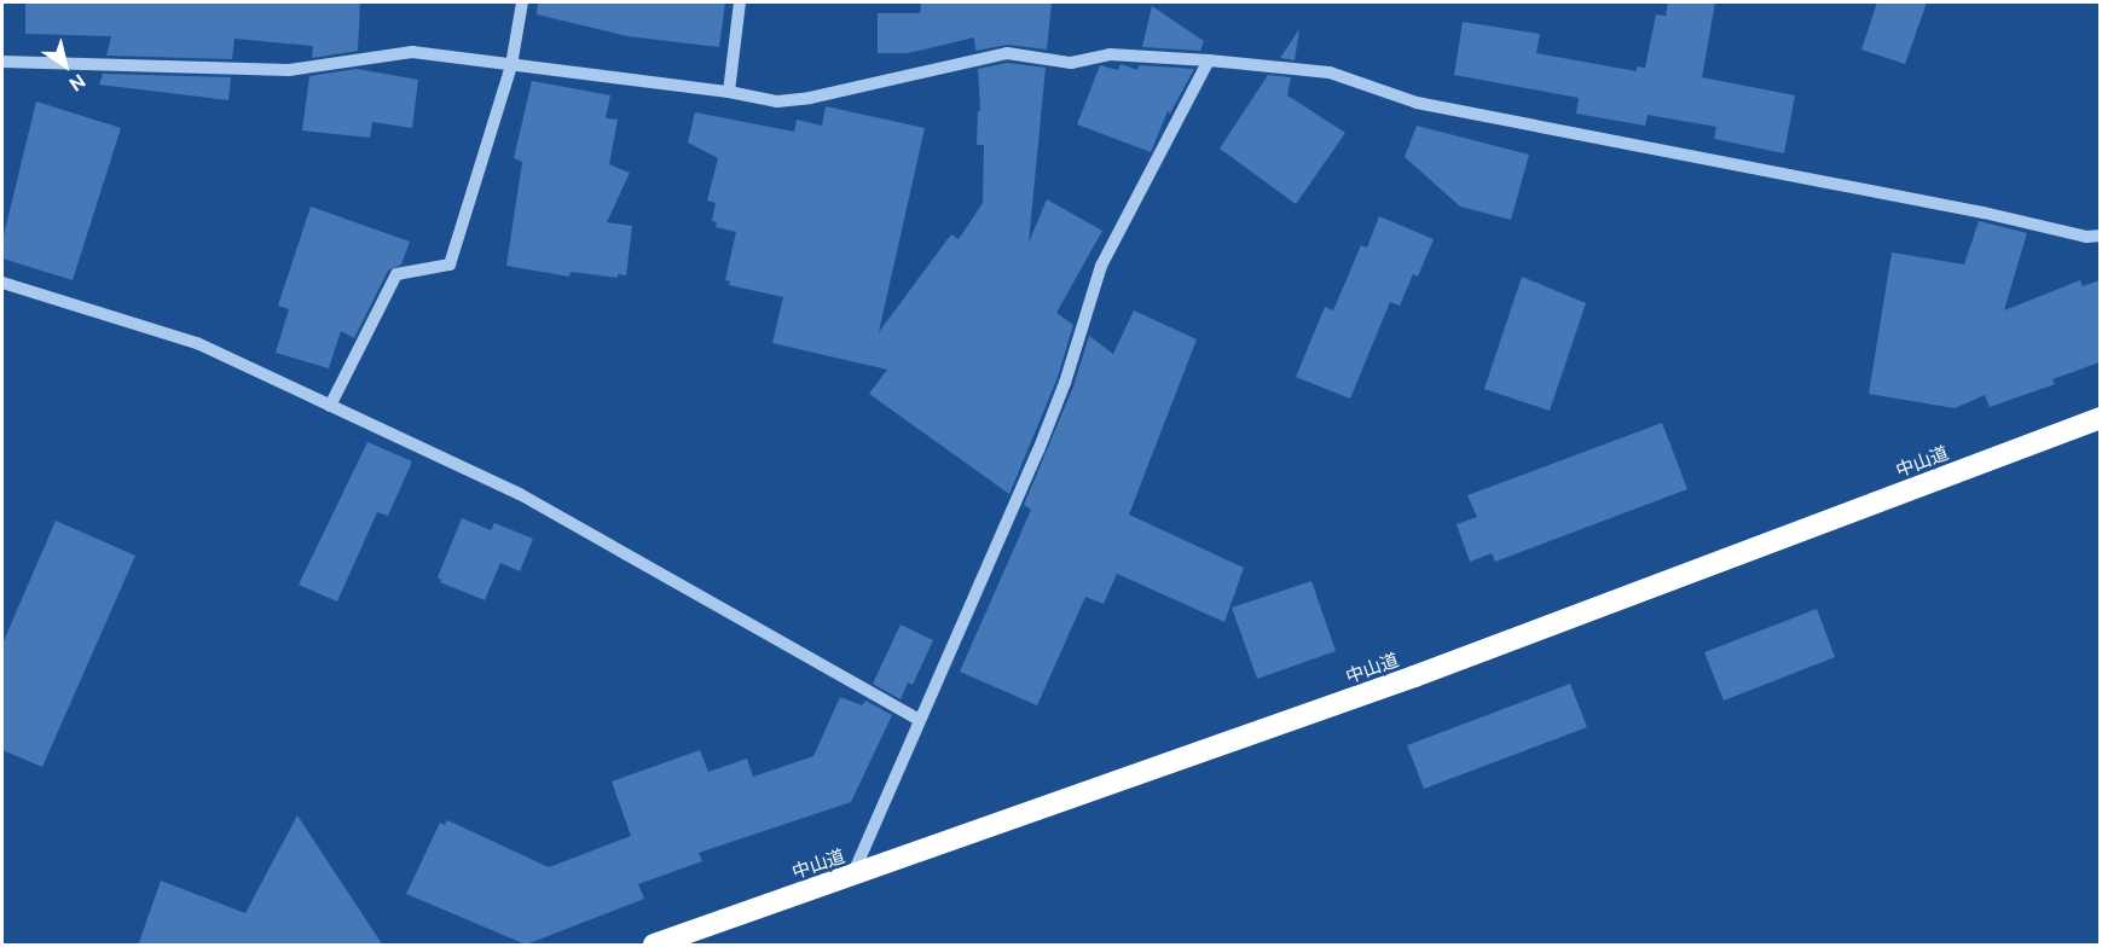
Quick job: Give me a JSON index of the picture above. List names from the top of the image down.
{
  "streets": {
    "highway": ["中山道"]
  },
  "north": "bottom right"
}
